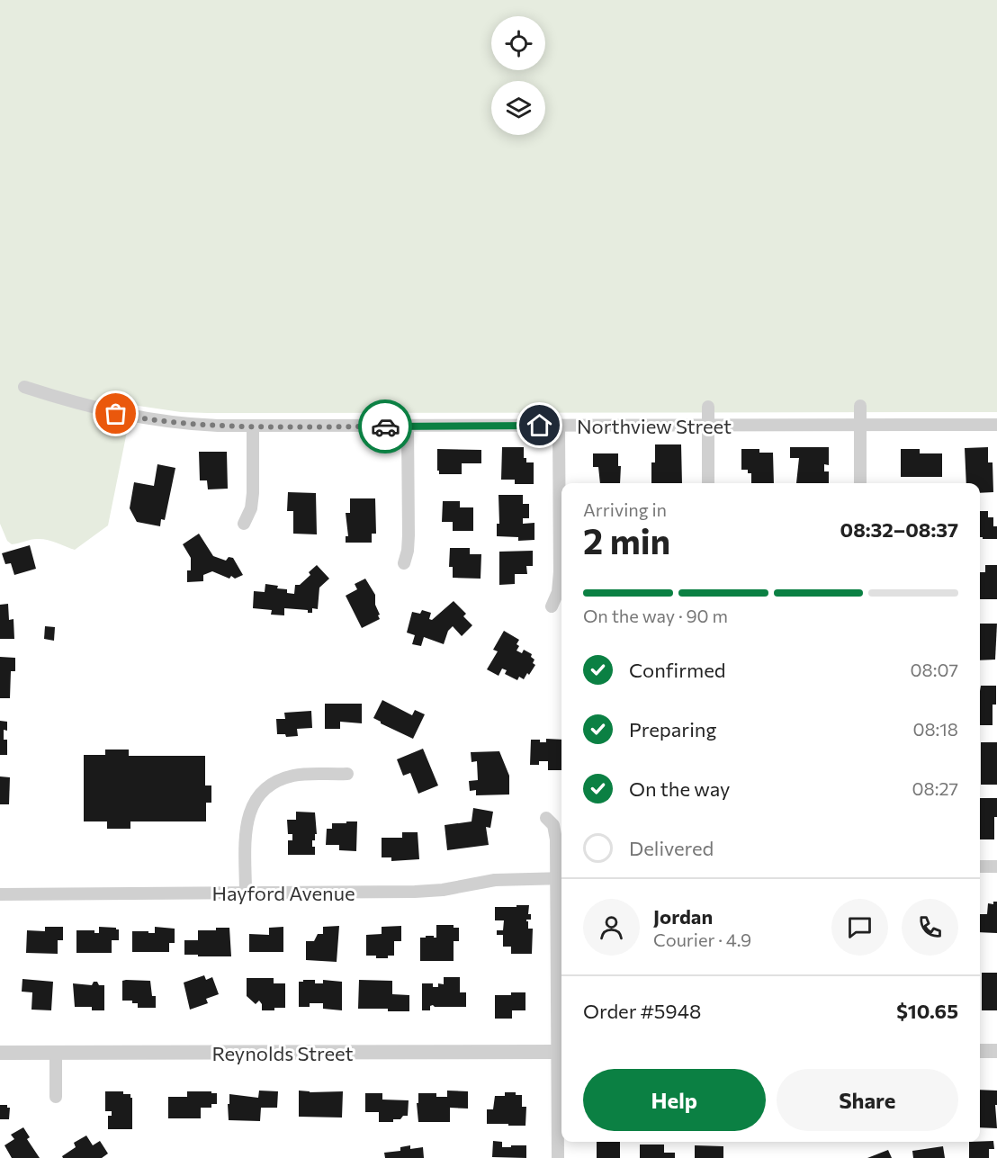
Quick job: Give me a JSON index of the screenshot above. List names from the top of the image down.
{
  "streets": {
    "street": ["Northview Street", "Hayford Avenue", "Reynolds Street"]
  },
  "page": {
    "heading": ["2 min", "Arriving in", "08:32–08:37"],
    "panel": [
      "Jordan",
      "Courier · 4.9",
      "Order #5948",
      "$10.65"
    ],
    "bar": "On the way · 90 m",
    "list": [
      ["Confirmed", "08:07"],
      ["Preparing", "08:18"],
      ["On the way", "08:27"],
      "Delivered"
    ],
    "buttons": ["Help", "Share"]
  }
}
